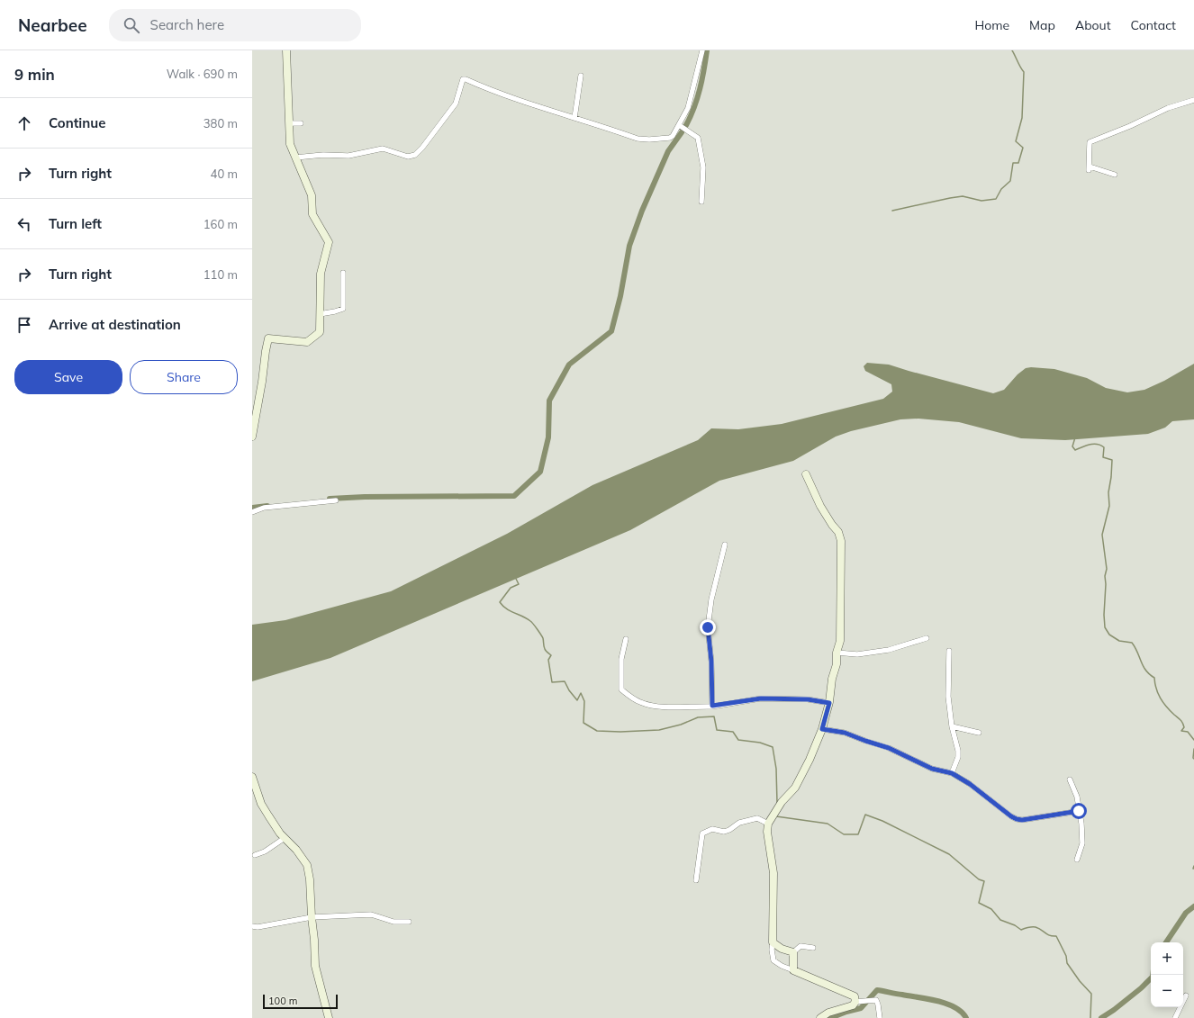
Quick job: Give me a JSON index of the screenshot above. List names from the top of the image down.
{
  "scale_bar": "100 m",
  "page": {
    "header": "Nearbee",
    "search": "Search here",
    "nav": [
      "Home",
      "Map",
      "About",
      "Contact"
    ],
    "heading": ["9 min", "Walk · 690 m"],
    "list": [
      ["Continue", "380 m"],
      ["Turn right", "40 m"],
      ["Turn left", "160 m"],
      ["Turn right", "110 m"],
      "Arrive at destination"
    ],
    "buttons": ["Save", "Share"],
    "map_buttons": ["+", "−"],
    "scale": "100 m"
  }
}
